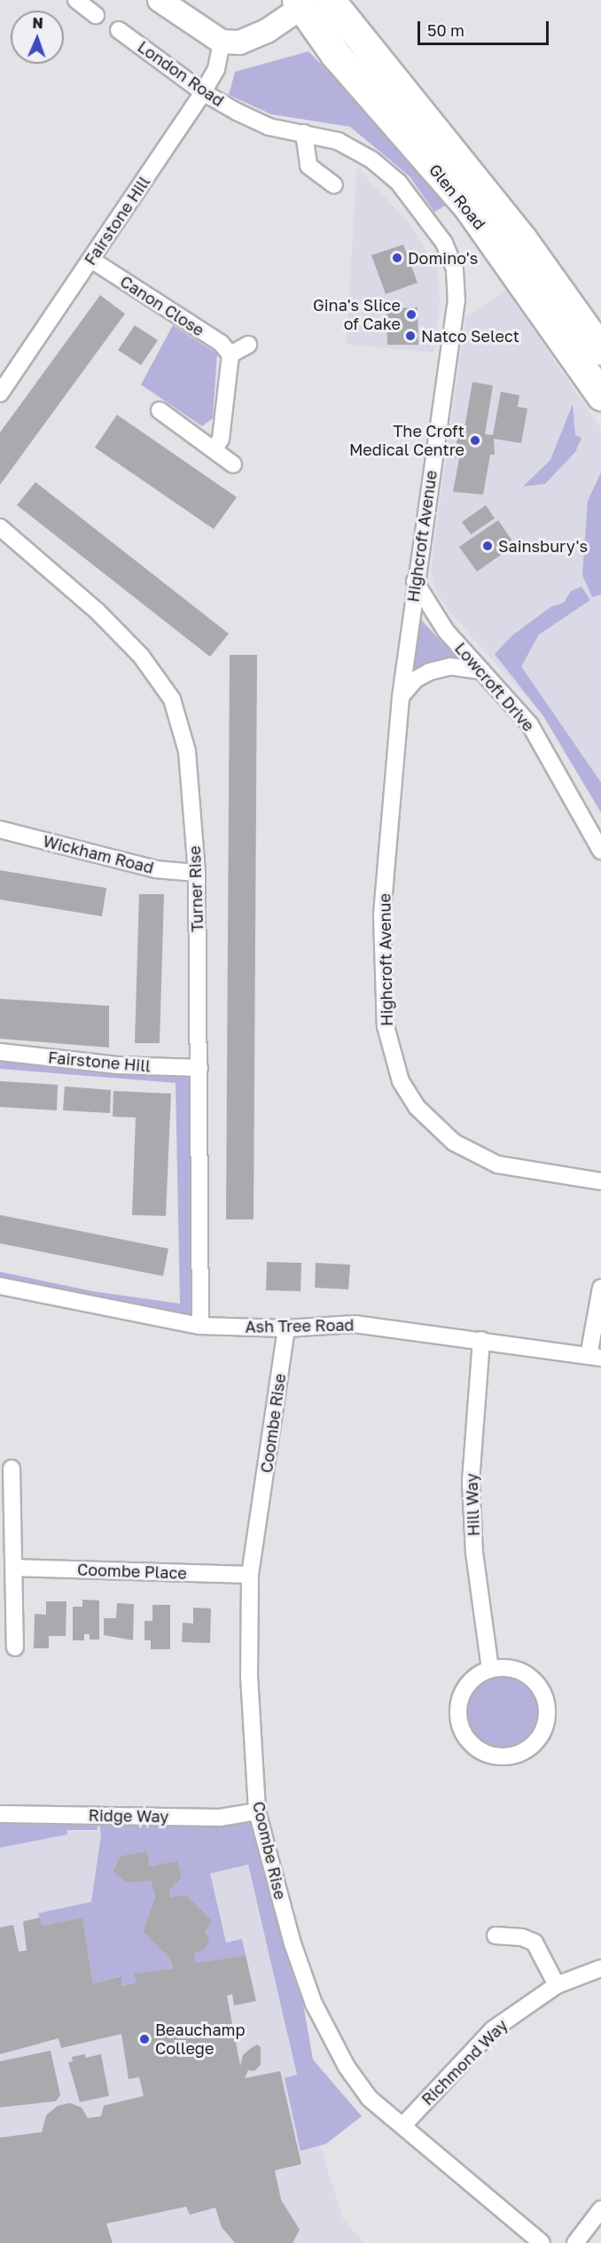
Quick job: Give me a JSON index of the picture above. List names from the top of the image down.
{
  "streets": {
    "highway": ["Glen Road"],
    "street": [
      "London Road",
      "Fairstone Hill",
      "Canon Close",
      "Highcroft Avenue",
      "Lowcroft Drive",
      "Wickham Road",
      "Turner Rise",
      "Ash Tree Road",
      "Coombe Rise",
      "Hill Way",
      "Coombe Place",
      "Ridge Way",
      "Richmond Way"
    ]
  },
  "crossings": [
    ["London Road", "Fairstone Hill"],
    ["London Road", "Highcroft Avenue"],
    ["Fairstone Hill", "Canon Close"],
    ["Fairstone Hill", "Turner Rise"],
    ["Highcroft Avenue", "Lowcroft Drive"],
    ["Wickham Road", "Turner Rise"],
    ["Turner Rise", "Ash Tree Road"],
    ["Ash Tree Road", "Coombe Rise"],
    ["Ash Tree Road", "Hill Way"],
    ["Coombe Rise", "Coombe Place"],
    ["Coombe Rise", "Ridge Way"],
    ["Coombe Rise", "Richmond Way"]
  ],
  "places": [
    "Domino's",
    "Gina's Slice of Cake",
    "Natco Select",
    "The Croft Medical Centre",
    "Sainsbury's",
    "Beauchamp College"
  ],
  "scale_bar": "50 m",
  "north": "top"
}
